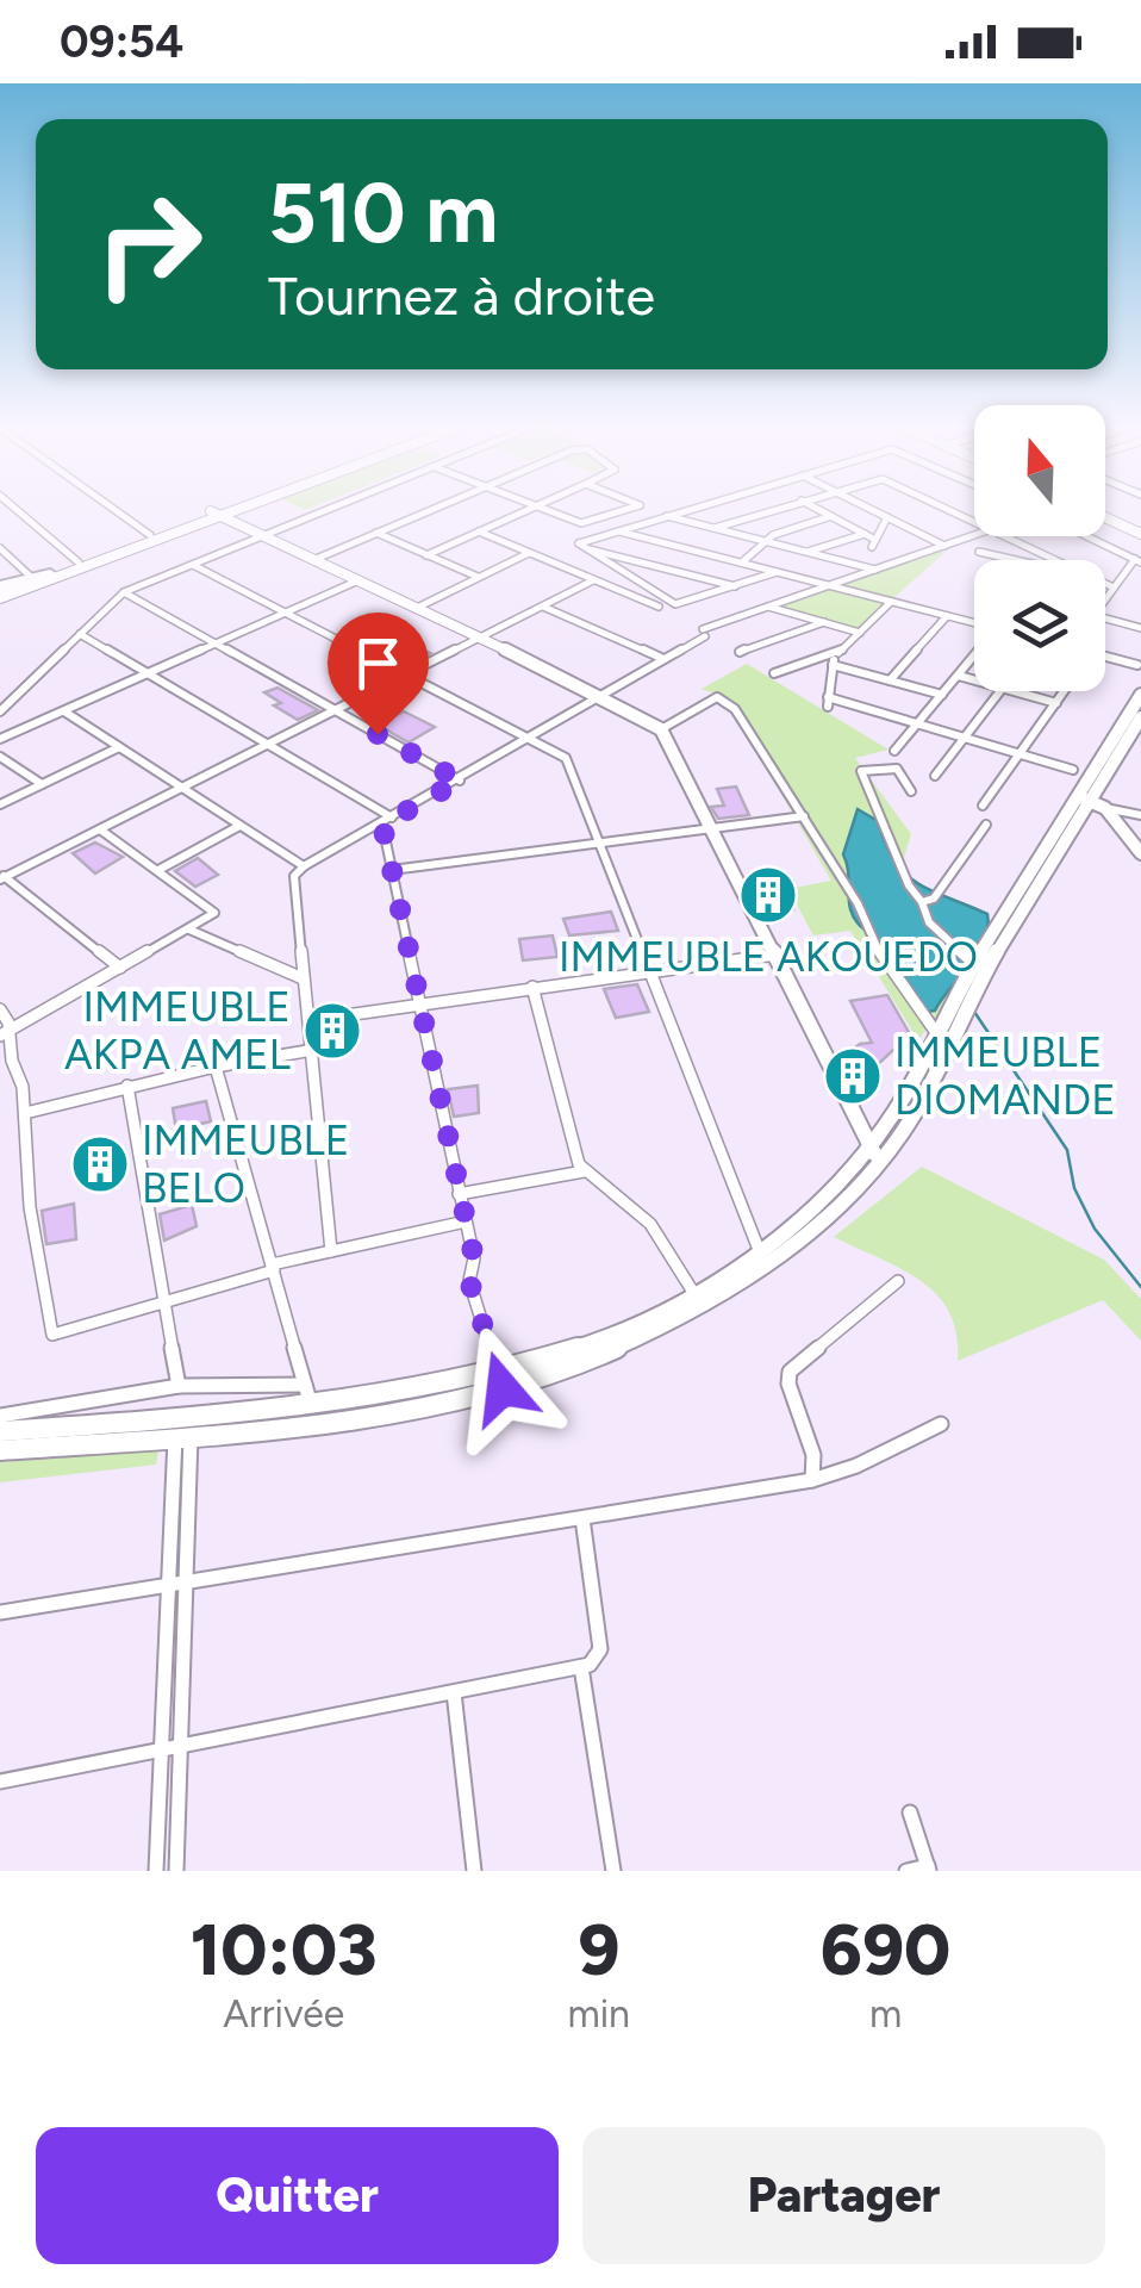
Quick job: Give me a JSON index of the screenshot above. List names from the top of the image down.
{
  "places": {
    "building": [
      "IMMEUBLE AKOUEDO",
      "IMMEUBLE AKPA AMEL",
      "IMMEUBLE DIOMANDE",
      "IMMEUBLE BELO"
    ]
  },
  "north": "top",
  "page": {
    "status": "09:54",
    "turn": ["510 m", "Tournez à droite"],
    "eta": [
      "10:03",
      "Arrivée",
      "9",
      "min",
      "690",
      "m"
    ],
    "buttons": ["Quitter", "Partager"]
  }
}
